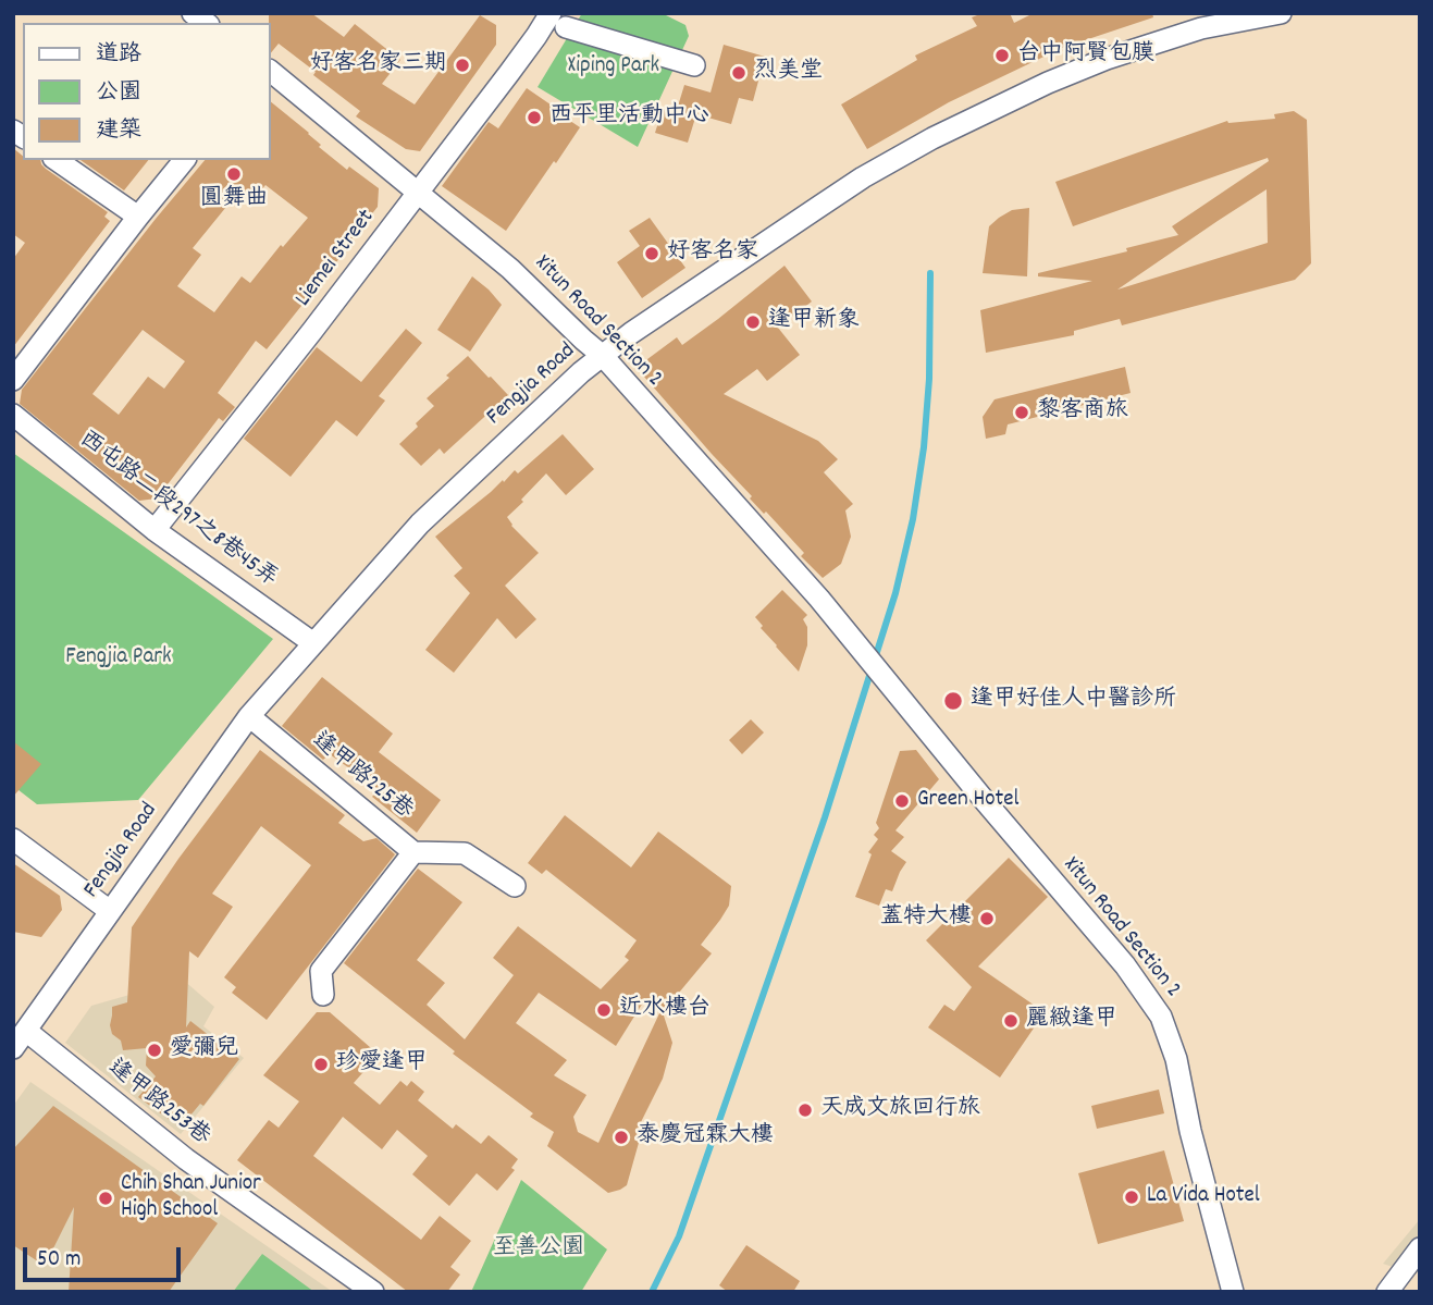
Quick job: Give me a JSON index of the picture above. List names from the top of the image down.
{
  "streets": {
    "street": [
      "Liemei Street",
      "Xitun Road Section 2",
      "Fengjia Road",
      "西屯路二段297之8巷45弄",
      "逢甲路225巷",
      "逢甲路253巷"
    ]
  },
  "crossings": [
    ["Liemei Street", "Xitun Road Section 2"],
    ["Liemei Street", "西屯路二段297之8巷45弄"],
    ["Xitun Road Section 2", "Fengjia Road"],
    ["Fengjia Road", "西屯路二段297之8巷45弄"],
    ["Fengjia Road", "逢甲路225巷"],
    ["Fengjia Road", "逢甲路253巷"]
  ],
  "parks": ["Xiping Park", "Fengjia Park", "至善公園"],
  "places": [
    "台中阿賢包膜",
    "好客名家三期",
    "烈美堂",
    "西平里活動中心",
    "圓舞曲",
    "好客名家",
    "逢甲新象",
    "黎客商旅",
    "逢甲好佳人中醫診所",
    "Green Hotel",
    "蓋特大樓",
    "近水樓台",
    "麗緻逢甲",
    "愛彌兒",
    "珍愛逢甲",
    "天成文旅回行旅",
    "泰慶冠霖大樓",
    "La Vida Hotel",
    "Chih Shan Junior High School"
  ],
  "legend": ["道路", "公園", "建築"],
  "scale_bar": "50 m"
}
